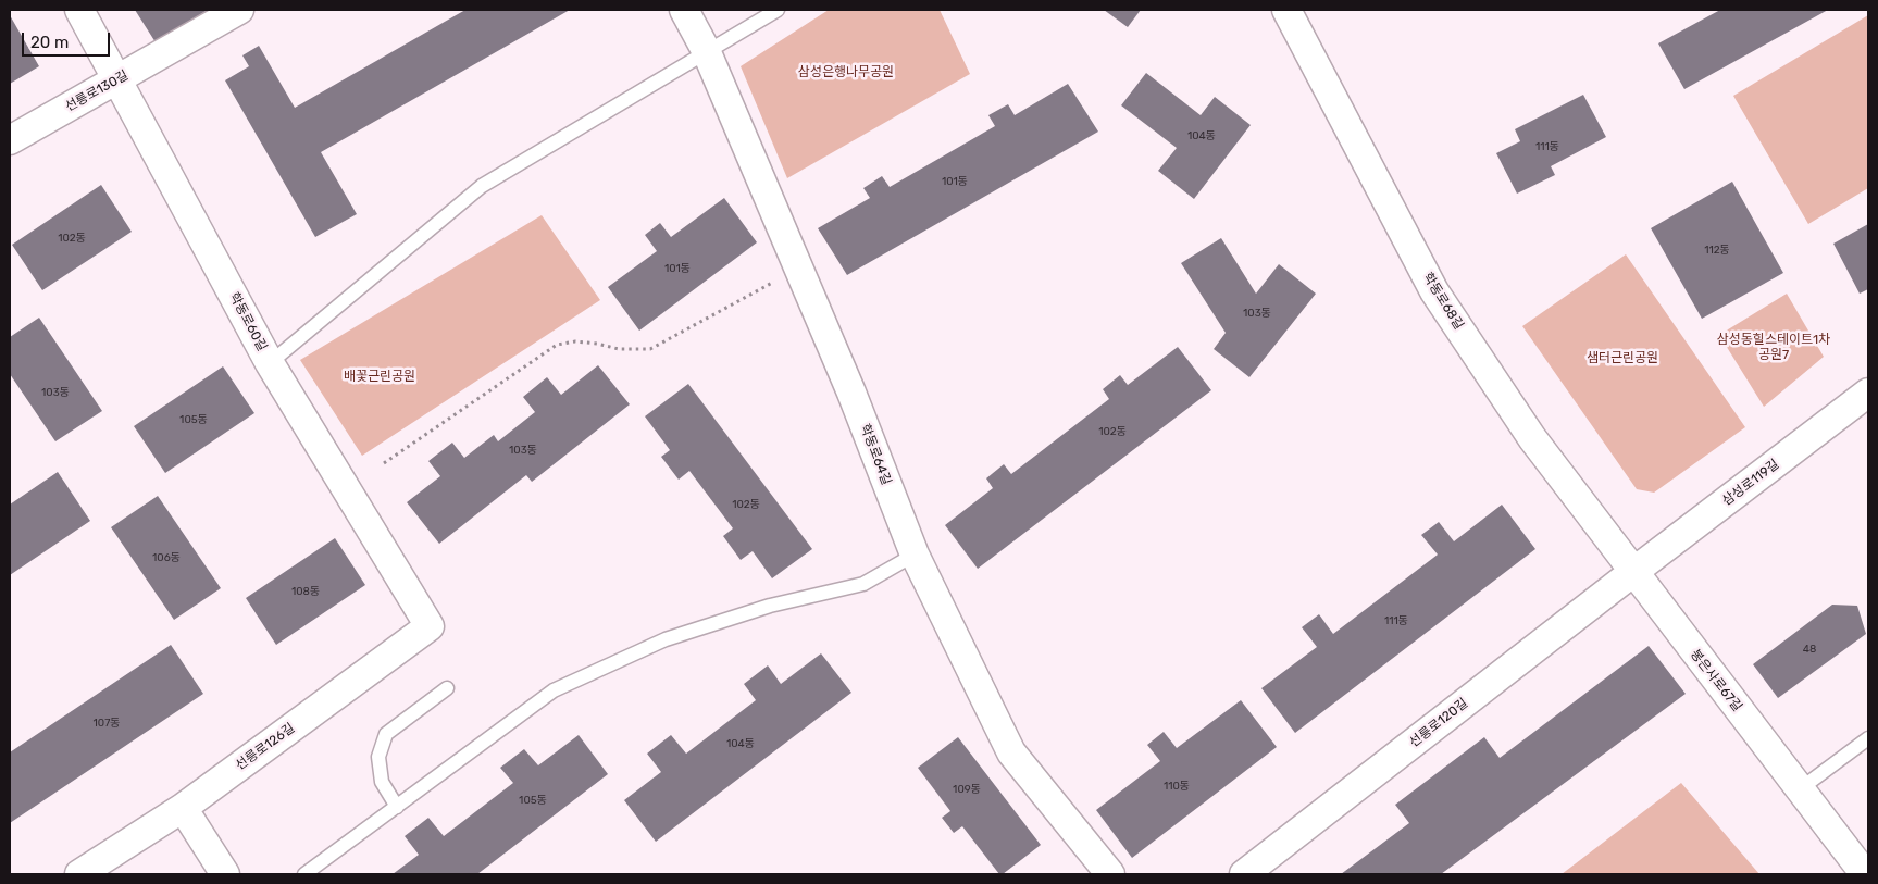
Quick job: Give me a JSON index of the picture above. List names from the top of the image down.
{
  "streets": {
    "street": [
      "선릉로130길",
      "학동로68길",
      "학동로60길",
      "학동로64길",
      "삼성로119길",
      "봉은사로67길",
      "선릉로120길",
      "선릉로126길"
    ]
  },
  "crossings": [
    ["선릉로130길", "학동로60길"],
    ["학동로68길", "삼성로119길"],
    ["학동로68길", "봉은사로67길"],
    ["학동로68길", "선릉로120길"],
    ["학동로60길", "선릉로126길"],
    ["삼성로119길", "봉은사로67길"],
    ["삼성로119길", "선릉로120길"],
    ["봉은사로67길", "선릉로120길"]
  ],
  "parks": [
    "삼성은행나무공원",
    "삼성동힐스테이트1차 공원7",
    "샘터근린공원",
    "배꽃근린공원"
  ],
  "house_numbers": [
    "104동",
    "111동",
    "101동",
    "102동",
    "112동",
    "101동",
    "103동",
    "103동",
    "105동",
    "102동",
    "103동",
    "102동",
    "106동",
    "108동",
    "111동",
    "48",
    "107동",
    "104동",
    "110동",
    "109동",
    "105동"
  ],
  "scale_bar": "20 m"
}
